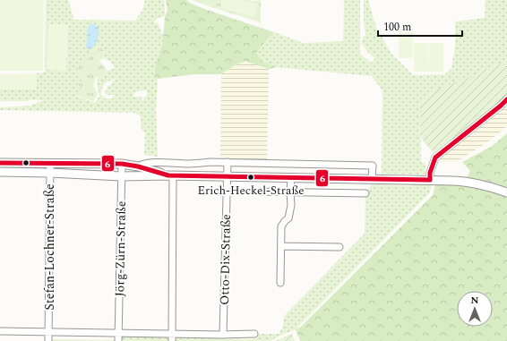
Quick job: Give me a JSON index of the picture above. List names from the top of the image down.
{
  "streets": {
    "street": ["Stefan-Lochner-Straße", "Jörg-Zürn-Straße", "Otto-Dix-Straße"]
  },
  "places": ["Erich-Heckel-Straße"],
  "lines": ["transit line 6"],
  "scale_bar": "100 m",
  "north": "top"
}
